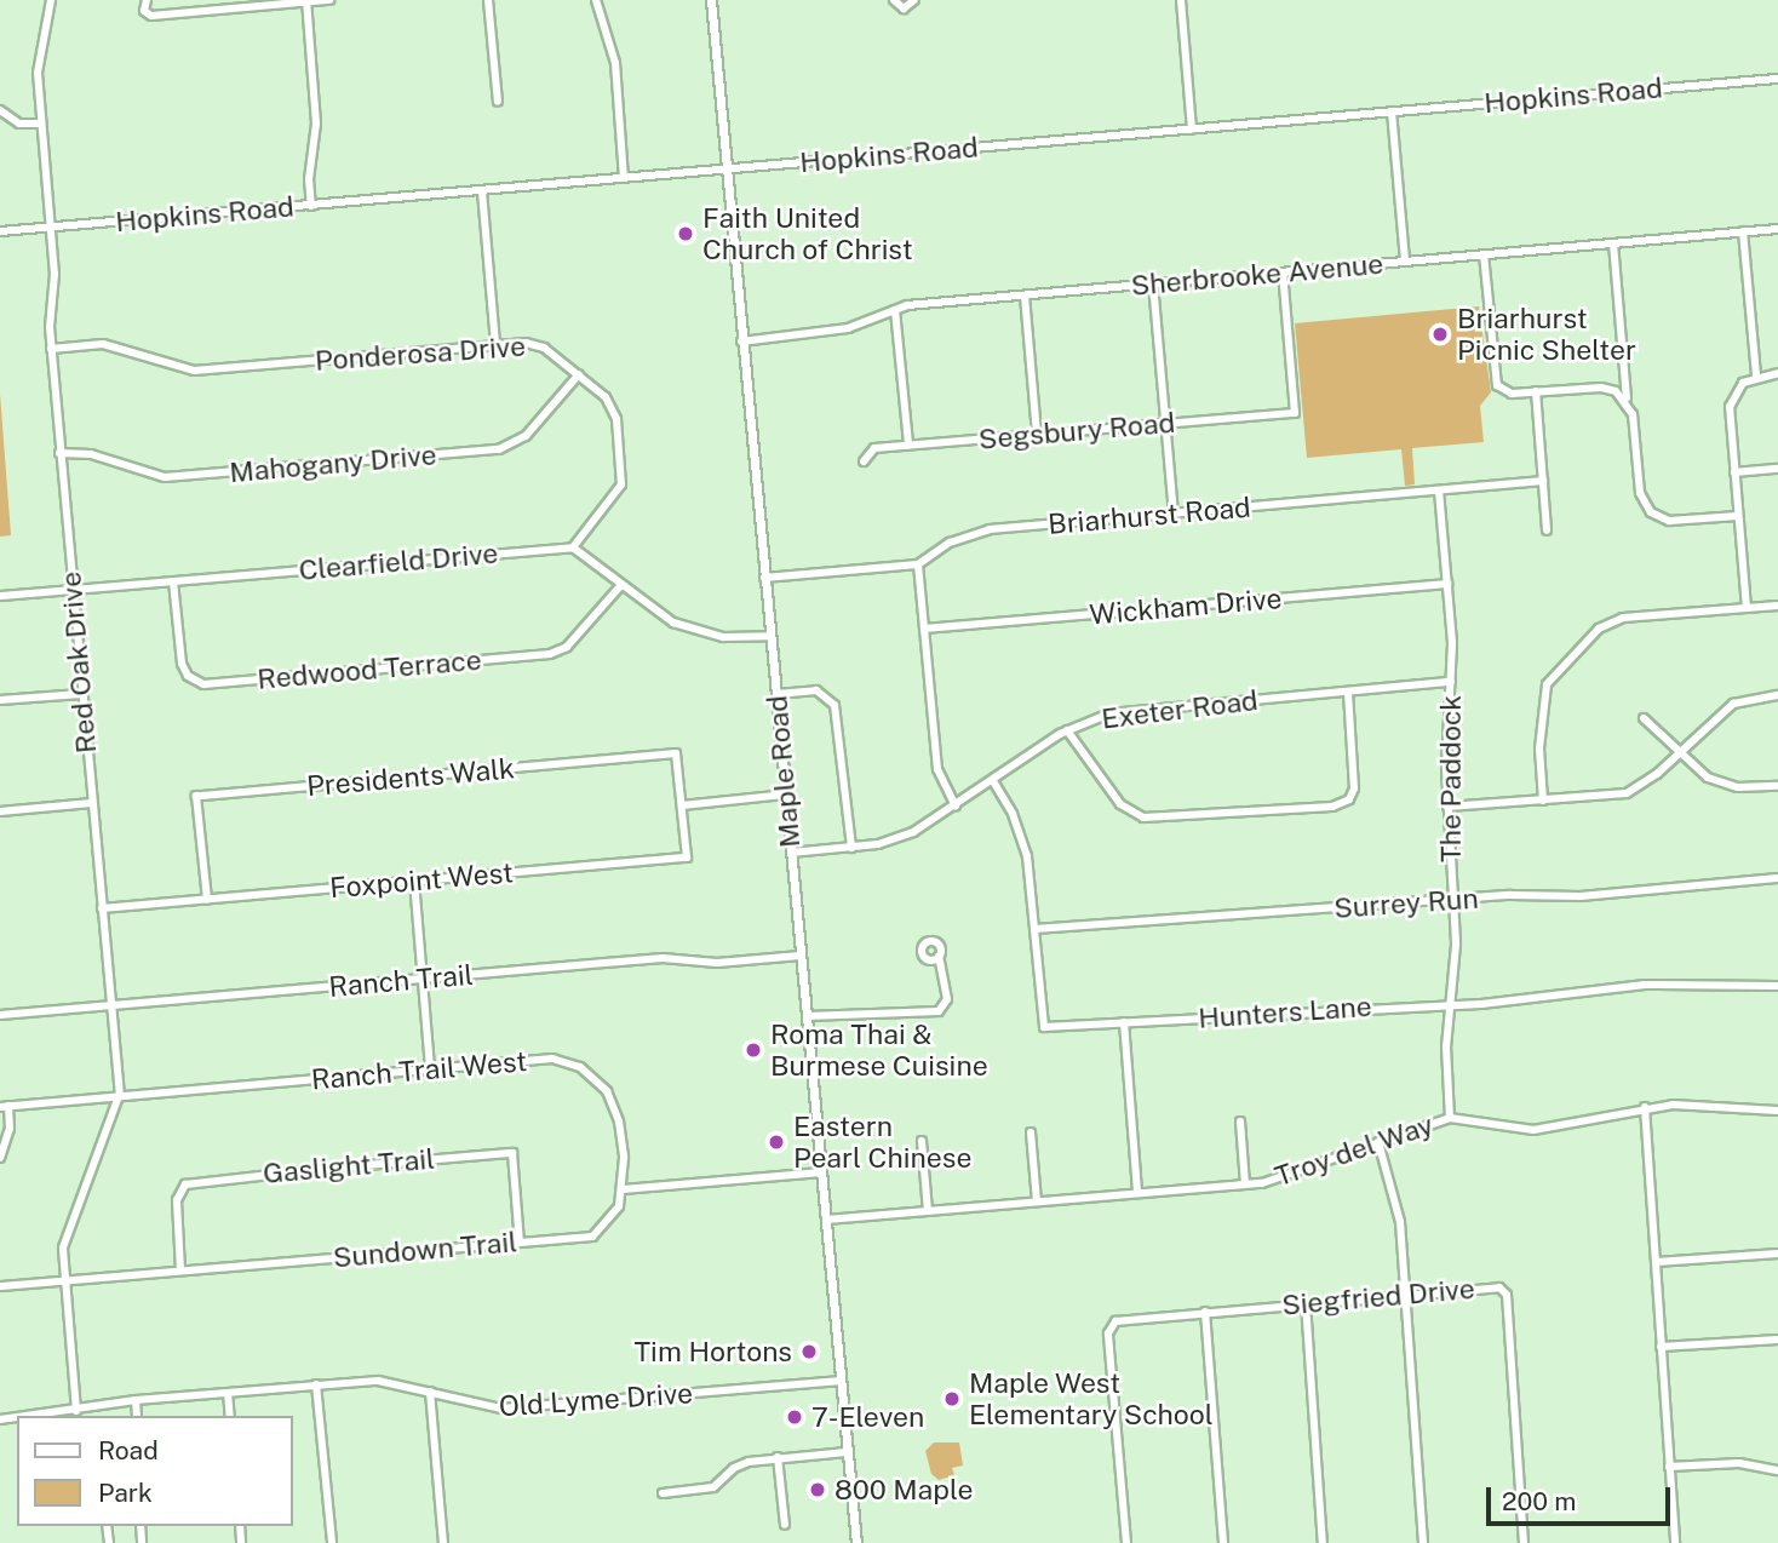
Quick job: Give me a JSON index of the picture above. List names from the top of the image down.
{
  "streets": {
    "main road": ["Maple Road"],
    "street": [
      "Hopkins Road",
      "Sherbrooke Avenue",
      "Ponderosa Drive",
      "Segsbury Road",
      "Mahogany Drive",
      "Briarhurst Road",
      "Clearfield Drive",
      "Wickham Drive",
      "Red Oak Drive",
      "Redwood Terrace",
      "Exeter Road",
      "Presidents Walk",
      "The Paddock",
      "Foxpoint West",
      "Surrey Run",
      "Ranch Trail",
      "Hunters Lane",
      "Ranch Trail West",
      "Troy del Way",
      "Gaslight Trail",
      "Sundown Trail",
      "Siegfried Drive",
      "Old Lyme Drive"
    ]
  },
  "crossings": [
    ["Hopkins Road", "Red Oak Drive"],
    ["Hopkins Road", "Maple Road"],
    ["Sherbrooke Avenue", "Segsbury Road"],
    ["Sherbrooke Avenue", "Maple Road"],
    ["Ponderosa Drive", "Mahogany Drive"],
    ["Ponderosa Drive", "Clearfield Drive"],
    ["Ponderosa Drive", "Red Oak Drive"],
    ["Mahogany Drive", "Red Oak Drive"],
    ["Briarhurst Road", "Maple Road"],
    ["Briarhurst Road", "The Paddock"],
    ["Clearfield Drive", "Red Oak Drive"],
    ["Clearfield Drive", "Redwood Terrace"],
    ["Wickham Drive", "The Paddock"],
    ["Red Oak Drive", "Foxpoint West"],
    ["Red Oak Drive", "Ranch Trail"],
    ["Red Oak Drive", "Ranch Trail West"],
    ["Red Oak Drive", "Sundown Trail"],
    ["Red Oak Drive", "Old Lyme Drive"],
    ["Exeter Road", "Maple Road"],
    ["Exeter Road", "The Paddock"],
    ["Exeter Road", "Hunters Lane"],
    ["Maple Road", "Ranch Trail"],
    ["Maple Road", "Troy del Way"],
    ["Maple Road", "Old Lyme Drive"],
    ["Presidents Walk", "Foxpoint West"],
    ["The Paddock", "Surrey Run"],
    ["The Paddock", "Hunters Lane"],
    ["The Paddock", "Troy del Way"],
    ["Surrey Run", "Hunters Lane"],
    ["Ranch Trail West", "Sundown Trail"],
    ["Gaslight Trail", "Sundown Trail"]
  ],
  "places": [
    "Faith United Church of Christ",
    "Briarhurst Picnic Shelter",
    "Roma Thai & Burmese Cuisine",
    "Eastern Pearl Chinese",
    "Tim Hortons",
    "Maple West Elementary School",
    "7-Eleven",
    "800 Maple"
  ],
  "legend": ["Road", "Park"],
  "scale_bar": "200 m"
}
